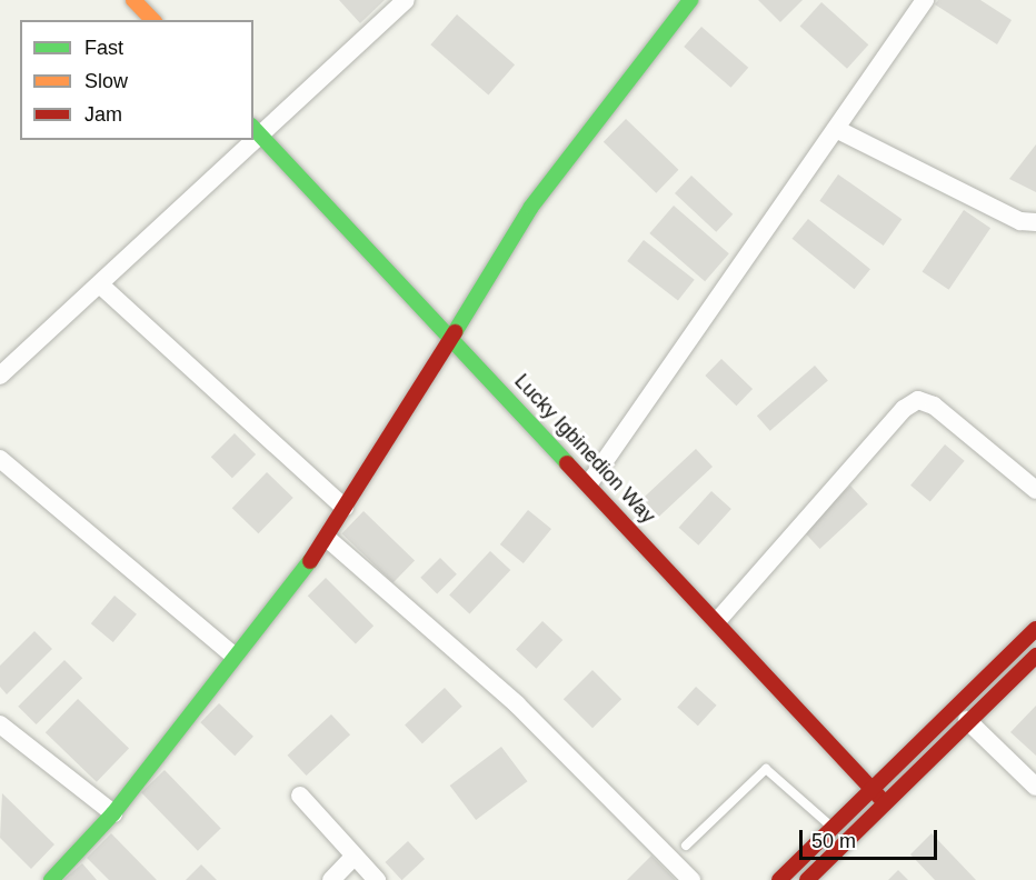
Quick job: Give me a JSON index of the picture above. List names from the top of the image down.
{
  "streets": {
    "street": ["Lucky Igbinedion Way"]
  },
  "legend": ["Fast", "Slow", "Jam"],
  "scale_bar": "50 m"
}
